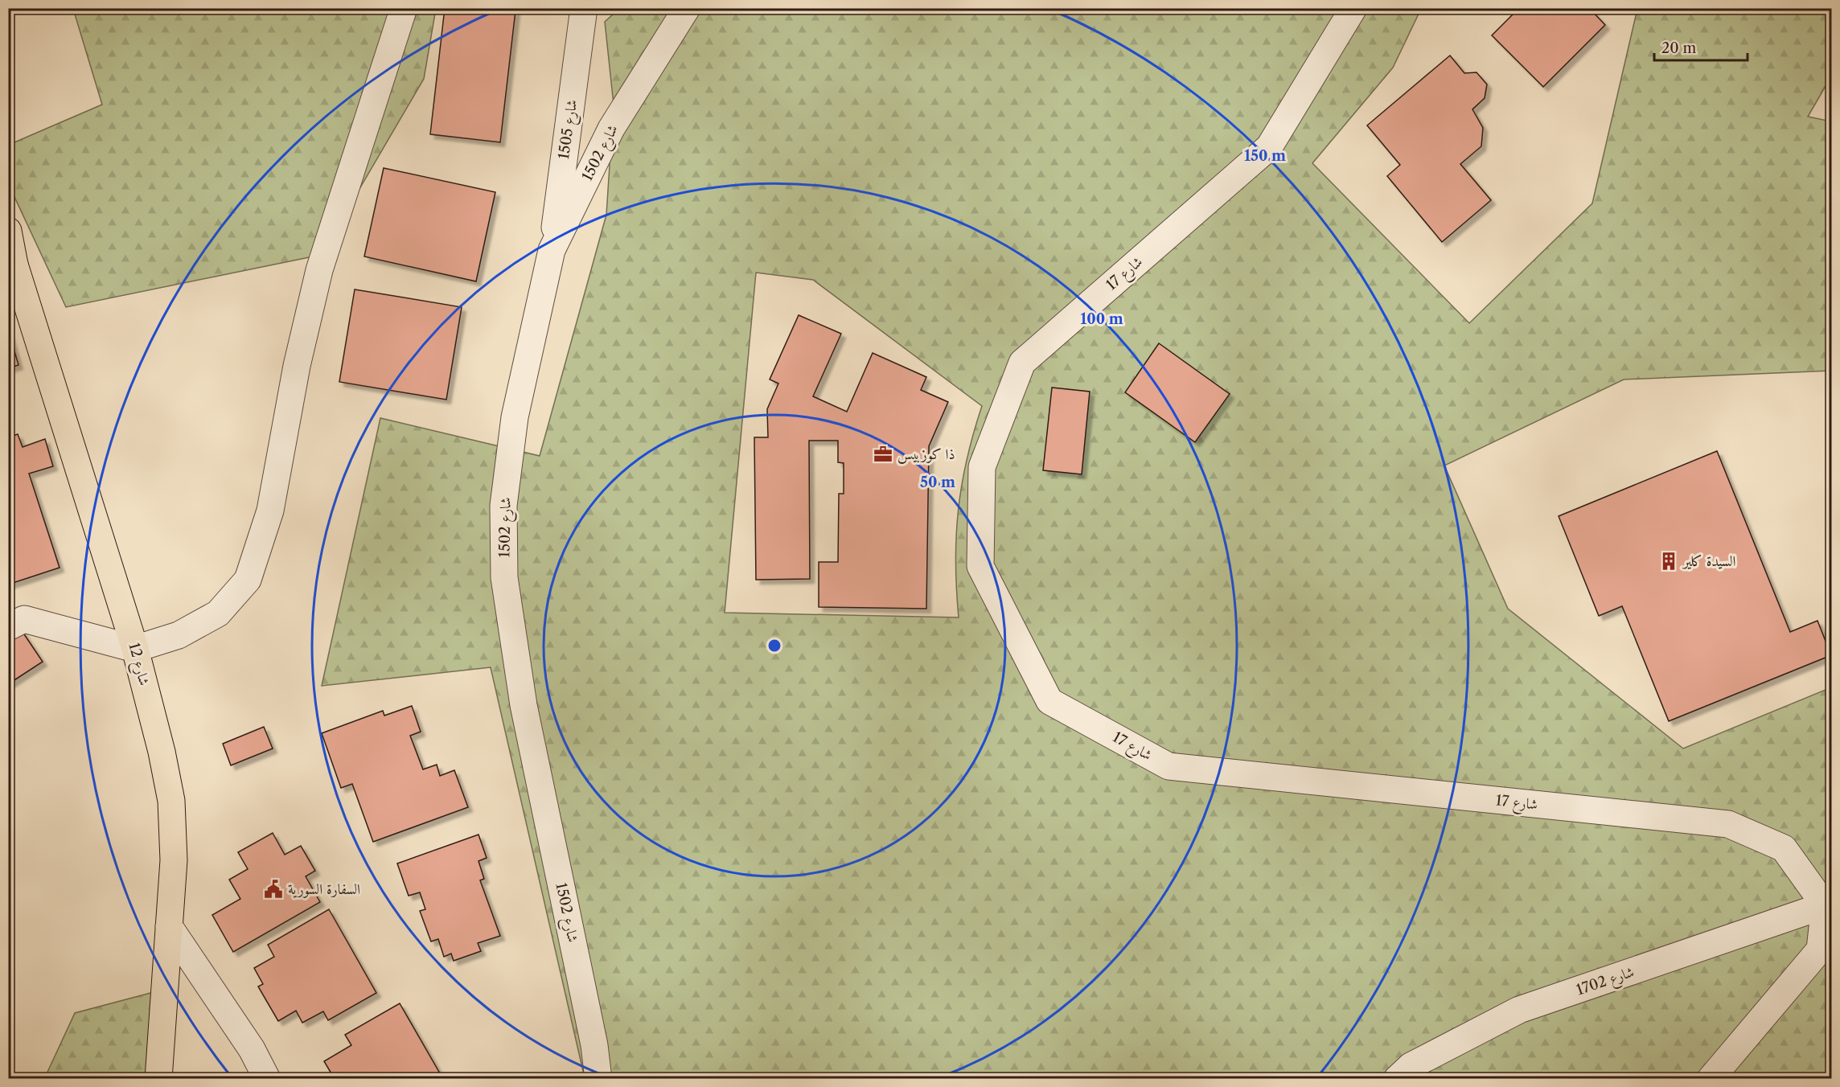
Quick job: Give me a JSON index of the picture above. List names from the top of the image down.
{
  "streets": {
    "main road": ["شارع 12"],
    "street": [
      "شارع 1505",
      "شارع 1502",
      "شارع 17",
      "شارع 1702"
    ]
  },
  "crossings": [
    ["شارع 1505", "شارع 1502"],
    ["شارع 17", "شارع 1702"]
  ],
  "places": {
    "office": ["ذا كوزبيس"],
    "building": ["السيدة كلير"],
    "public building": ["السفارة السورية"]
  },
  "scale_bar": "20 m",
  "rings": ["150 m", "100 m", "50 m"]
}
